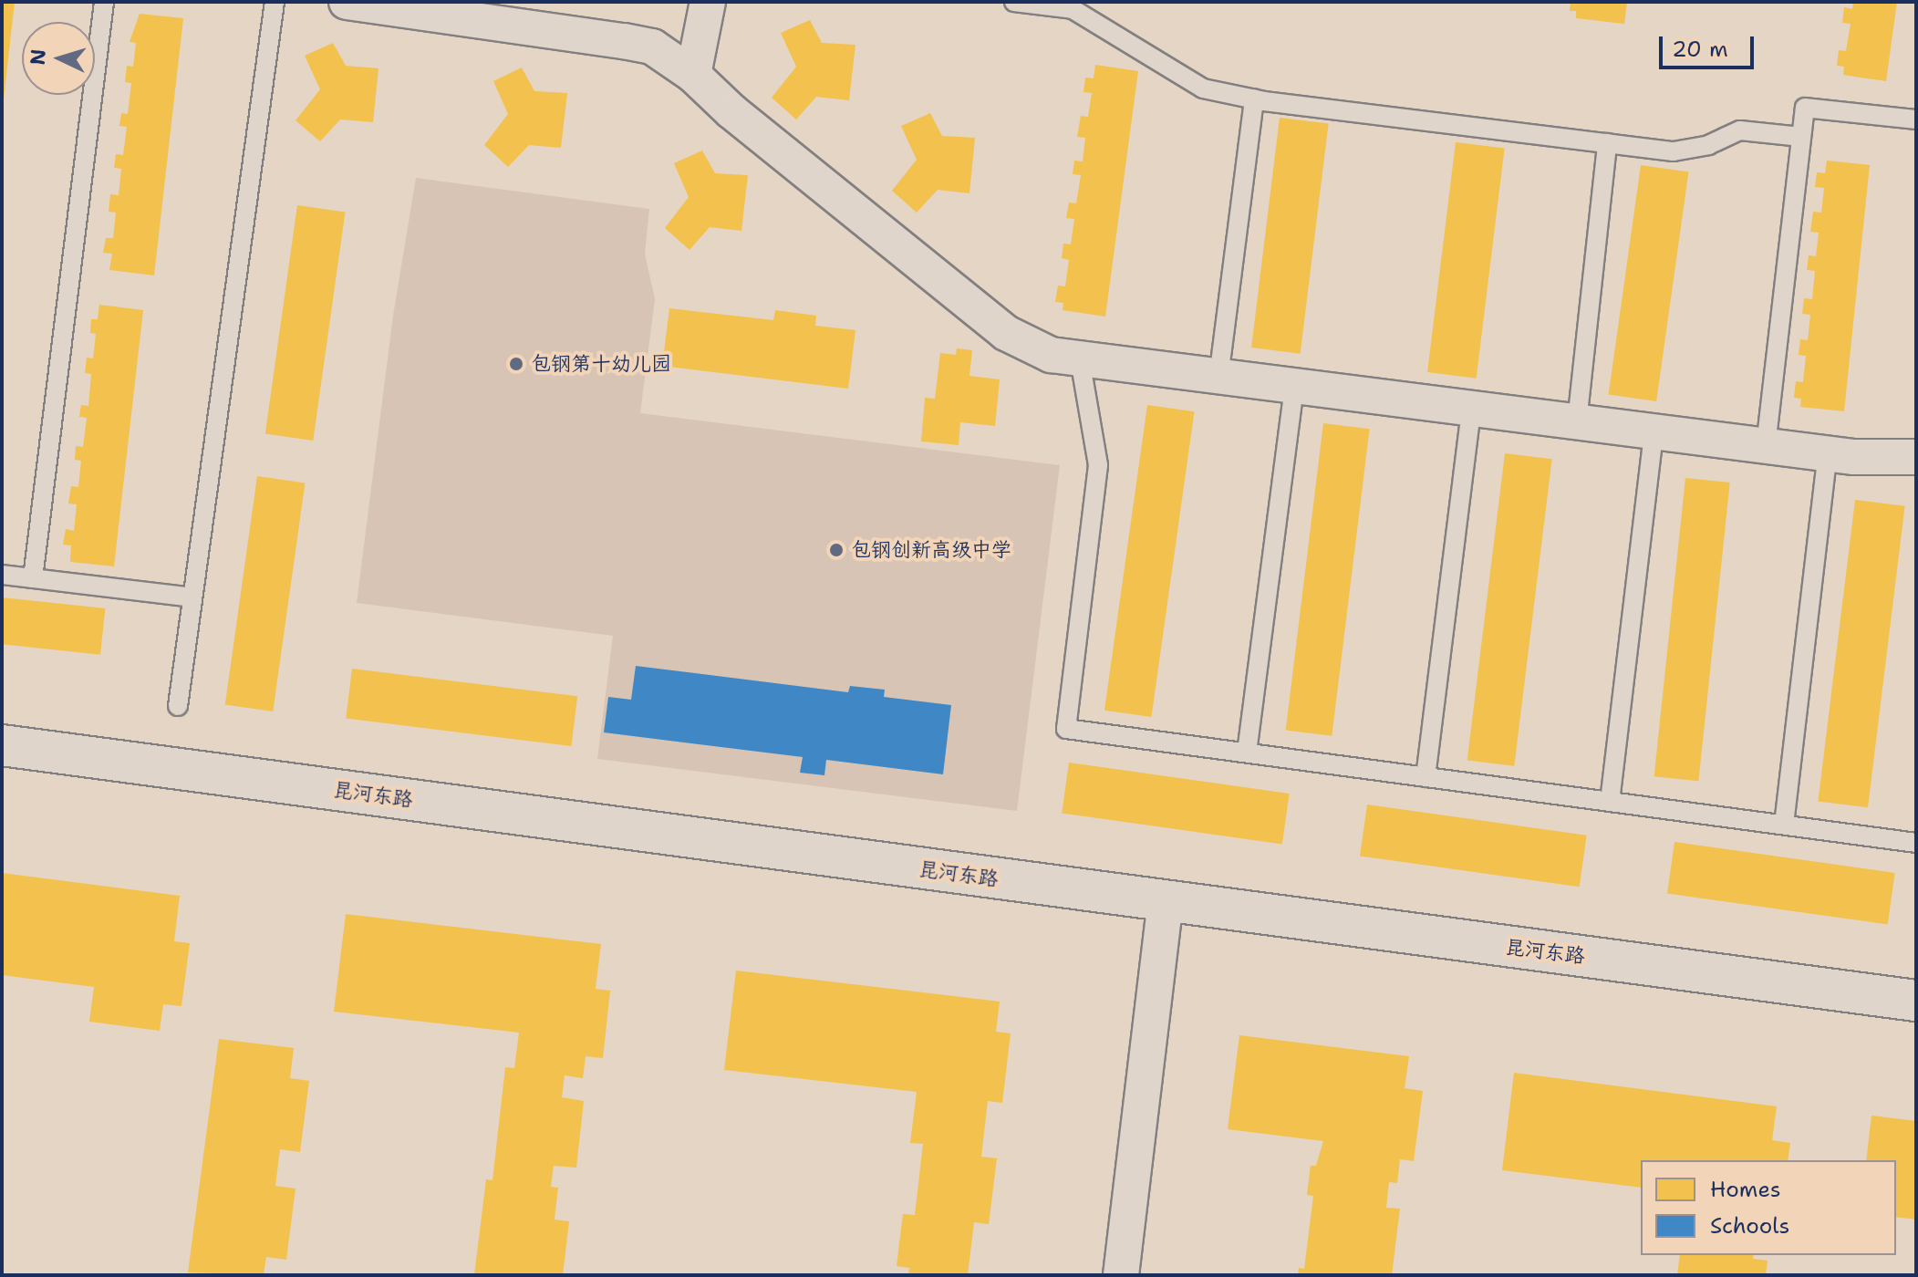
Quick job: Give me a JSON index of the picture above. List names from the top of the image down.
{
  "streets": {
    "street": ["昆河东路"]
  },
  "places": ["包钢第十幼儿园", "包钢创新高级中学"],
  "legend": ["Homes", "Schools"],
  "scale_bar": "20 m",
  "north": "left"
}
